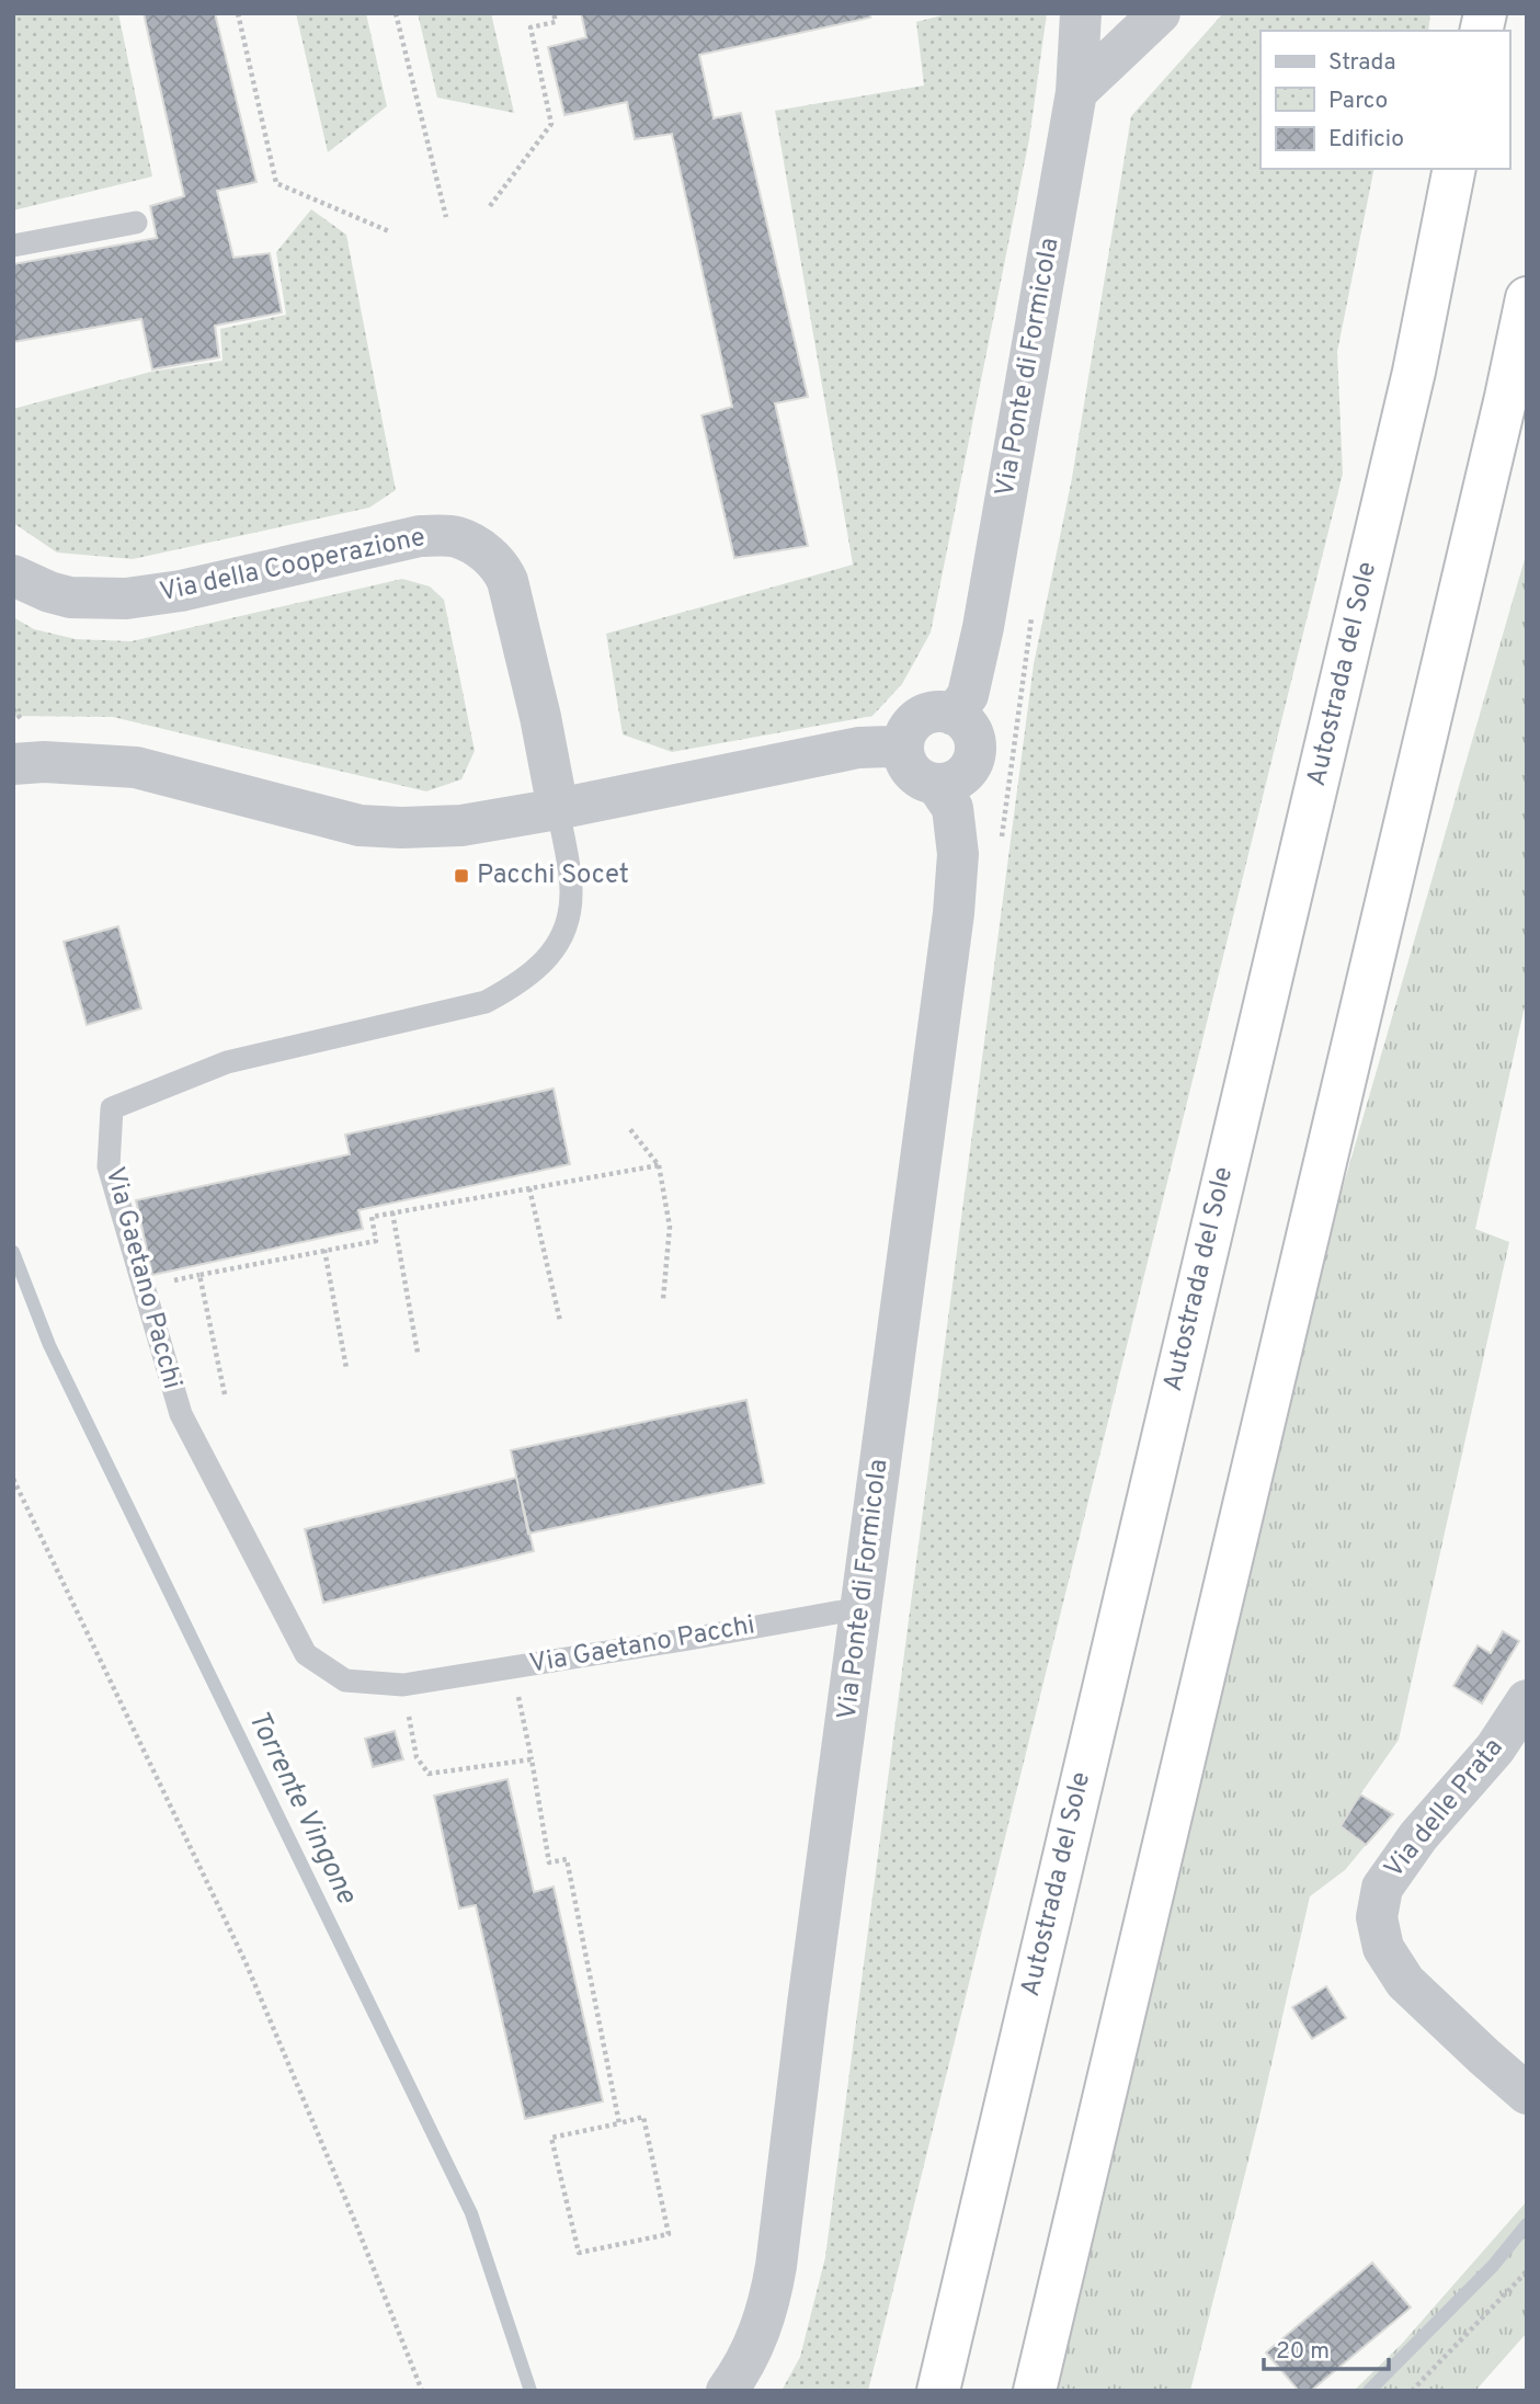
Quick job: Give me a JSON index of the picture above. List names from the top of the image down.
{
  "streets": {
    "highway": ["Autostrada del Sole"],
    "street": ["Via Ponte di Formicola", "Via della Cooperazione", "Via delle Prata"],
    "lane": ["Via Gaetano Pacchi"]
  },
  "crossings": [
    ["Via Ponte di Formicola", "Via Gaetano Pacchi"],
    ["Via della Cooperazione", "Via Gaetano Pacchi"]
  ],
  "water": ["Torrente Vingone"],
  "places": {
    "transit": ["Pacchi Socet"]
  },
  "legend": ["Strada", "Parco", "Edificio"],
  "scale_bar": "20 m"
}
